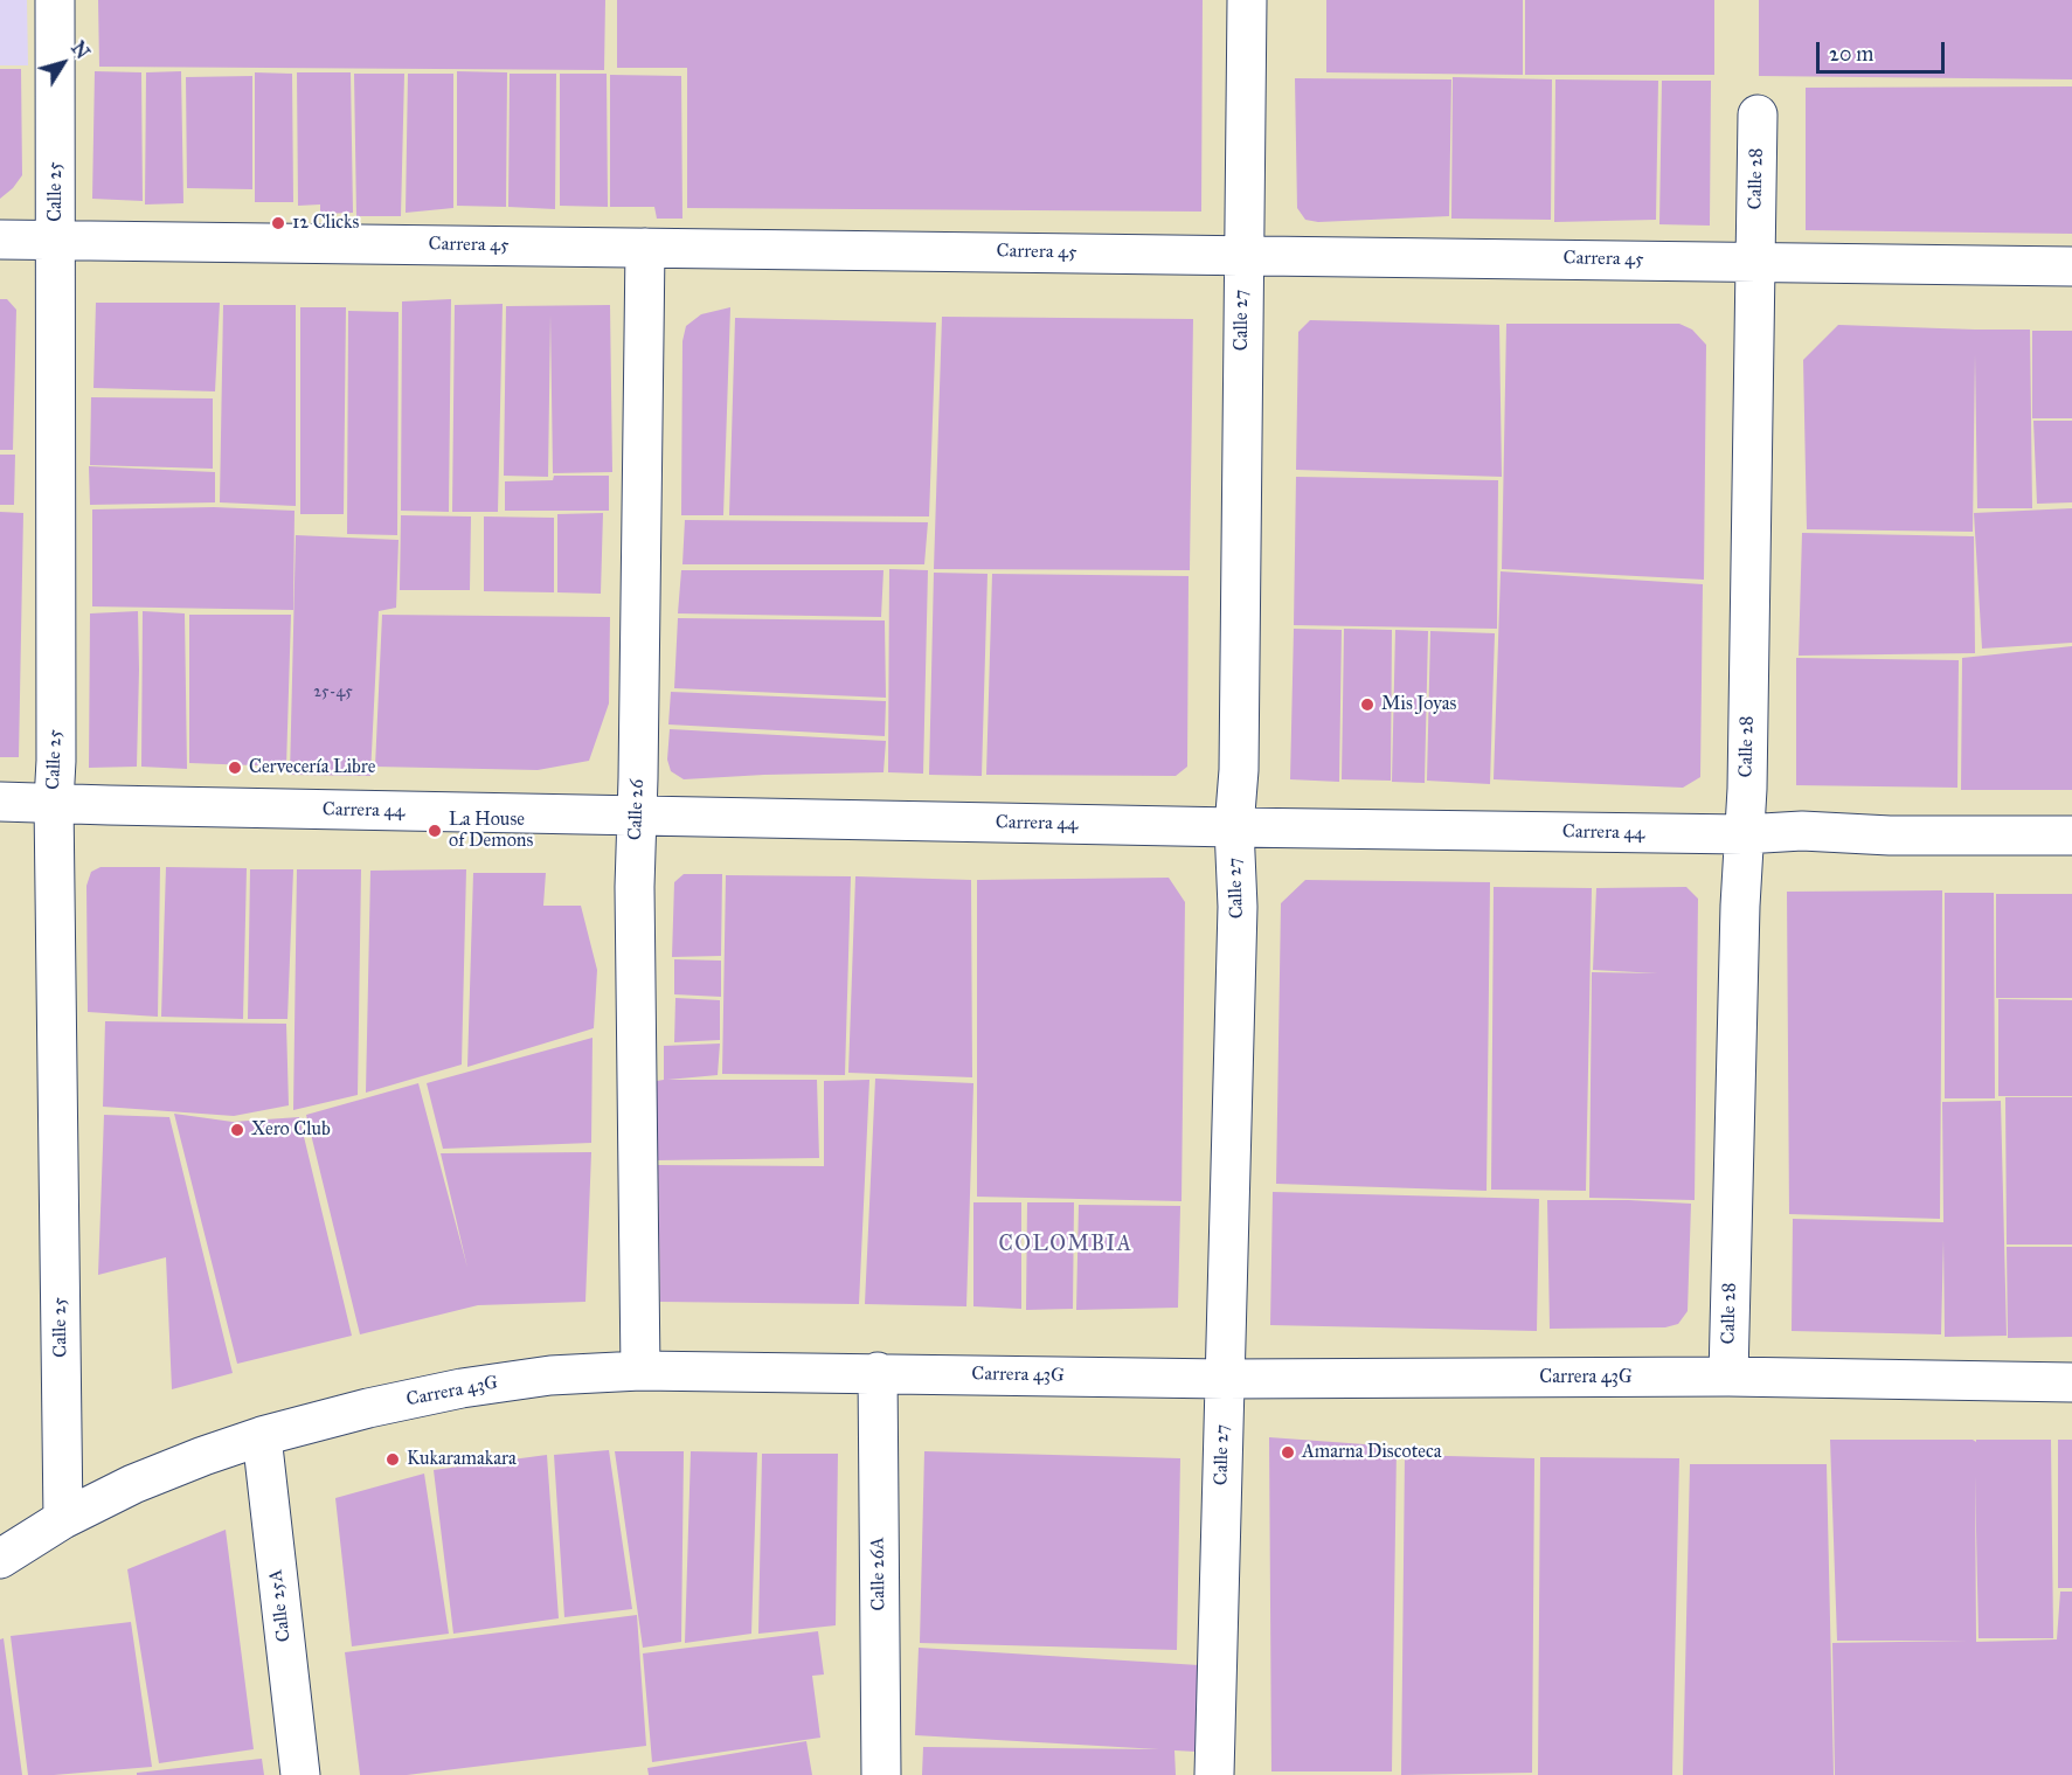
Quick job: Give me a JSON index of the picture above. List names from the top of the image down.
{
  "streets": {
    "street": [
      "Calle 28",
      "Calle 25",
      "Carrera 45",
      "Calle 27",
      "Calle 26",
      "Carrera 44",
      "Carrera 43G",
      "Calle 26A",
      "Calle 25A"
    ]
  },
  "crossings": [
    ["Calle 28", "Carrera 45"],
    ["Calle 28", "Carrera 44"],
    ["Calle 28", "Carrera 43G"],
    ["Calle 25", "Carrera 45"],
    ["Calle 25", "Carrera 44"],
    ["Calle 25", "Carrera 43G"],
    ["Carrera 45", "Calle 27"],
    ["Carrera 45", "Calle 26"],
    ["Calle 27", "Carrera 44"],
    ["Calle 27", "Carrera 43G"],
    ["Calle 26", "Carrera 44"],
    ["Calle 26", "Carrera 43G"],
    ["Carrera 43G", "Calle 26A"],
    ["Carrera 43G", "Calle 25A"]
  ],
  "districts": ["COLOMBIA"],
  "places": [
    "12 Clicks",
    "Mis Joyas",
    "Cervecería Libre",
    "La House of Demons",
    "Xero Club",
    "Amarna Discoteca",
    "Kukaramakara"
  ],
  "house_numbers": ["25-45"],
  "scale_bar": "20 m",
  "north": "top right"
}
